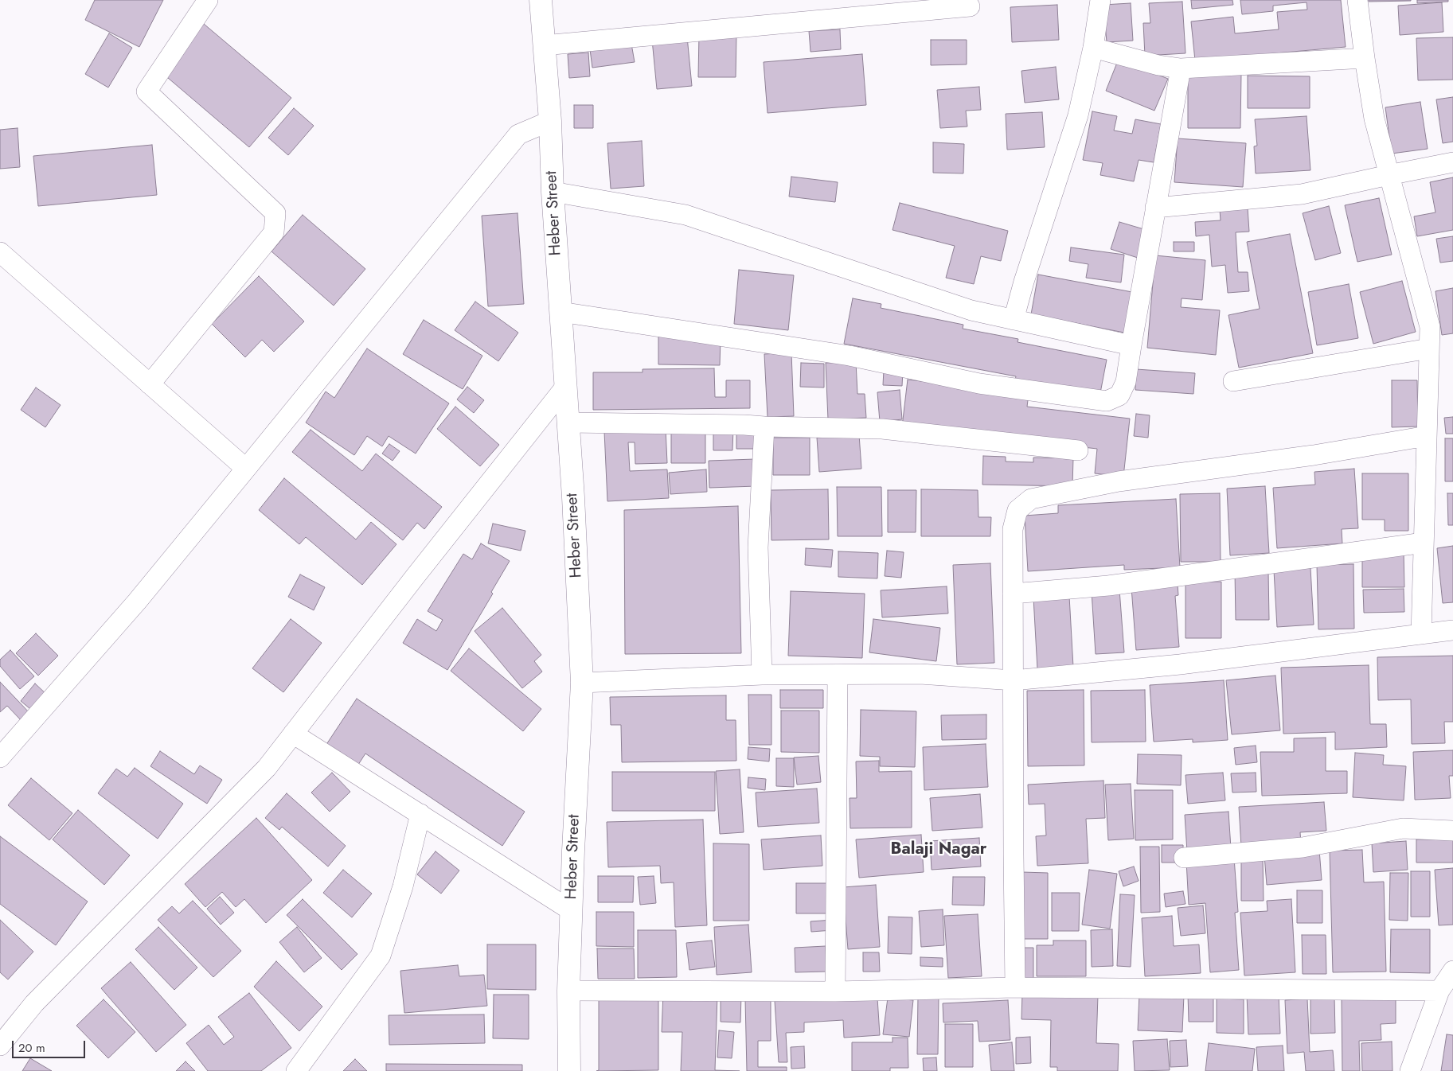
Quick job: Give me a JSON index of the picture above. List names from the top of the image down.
{
  "streets": {
    "street": ["Heber Street"]
  },
  "districts": ["Balaji Nagar"],
  "scale_bar": "20 m"
}
